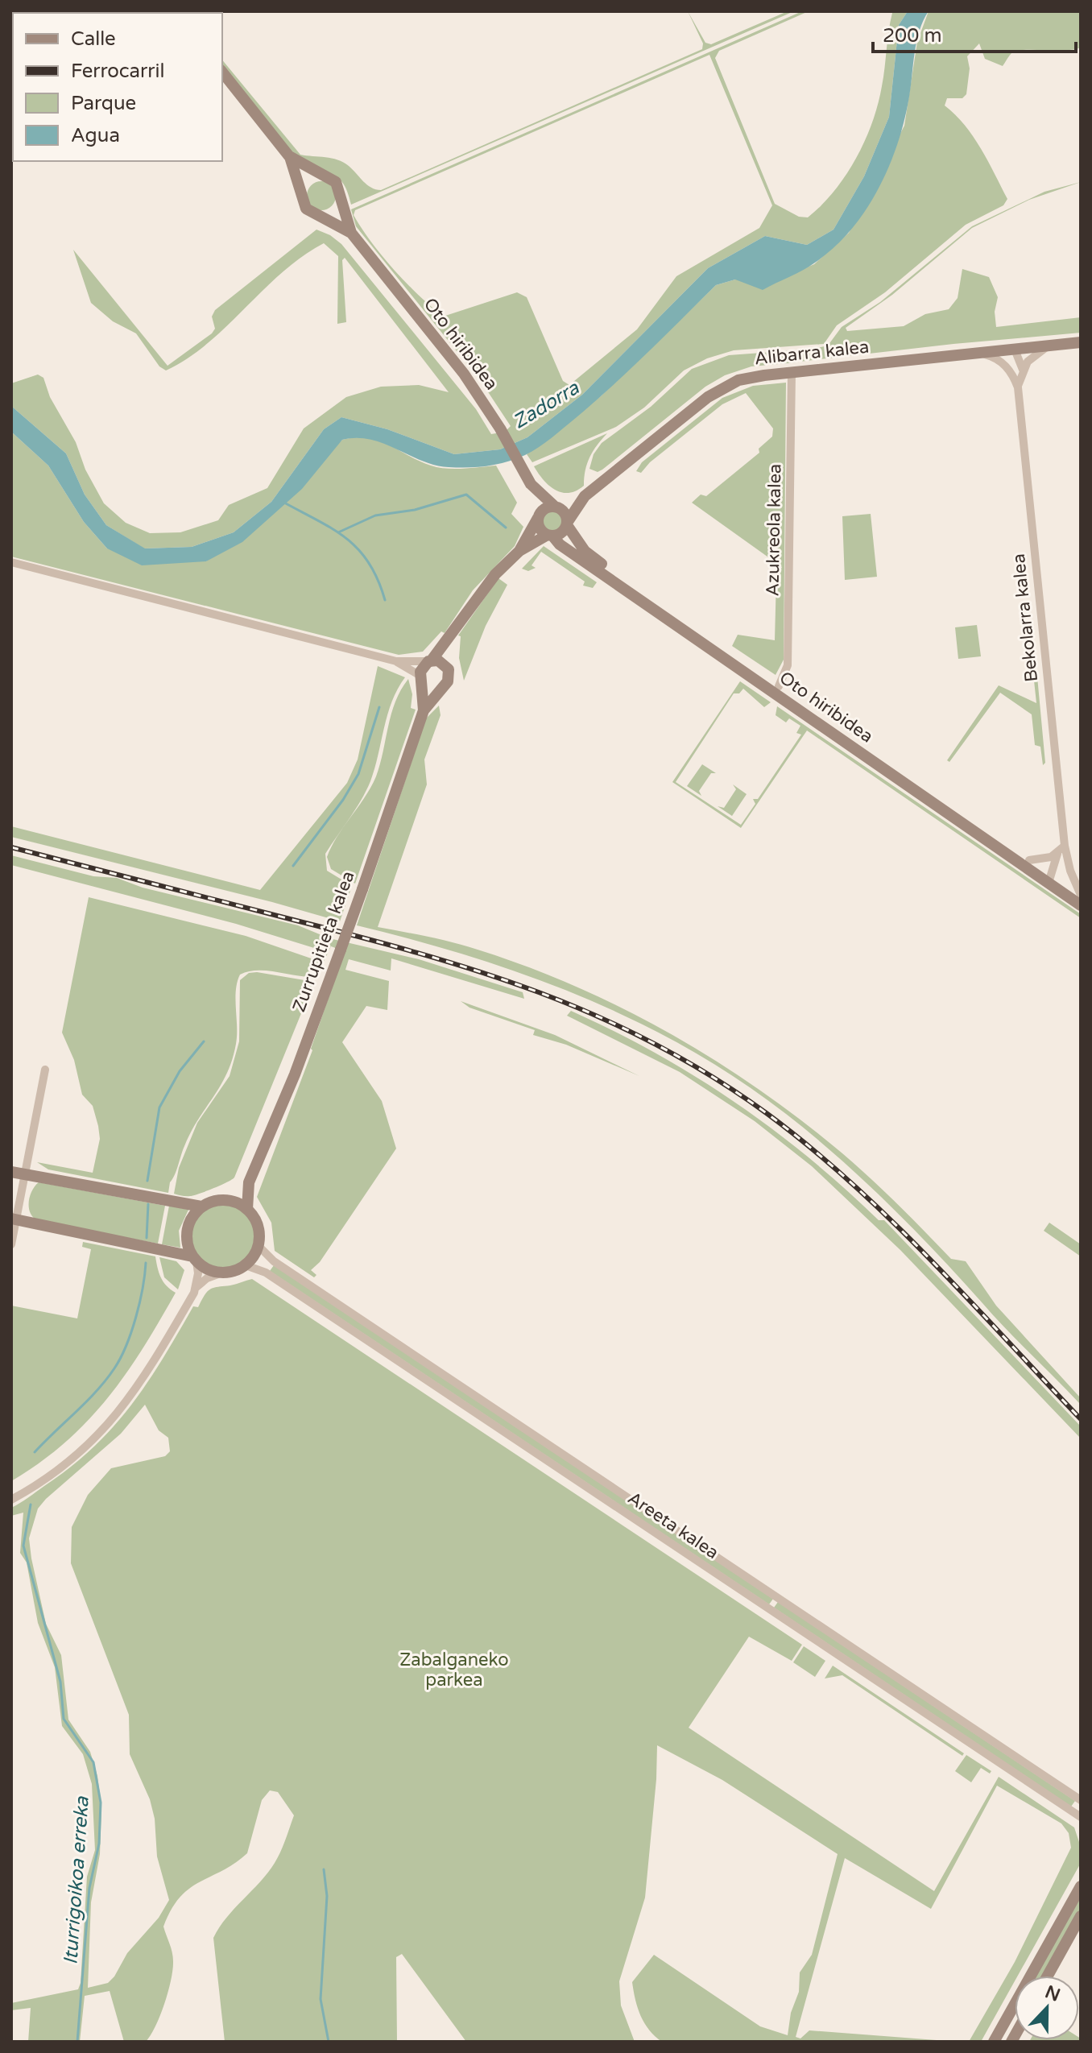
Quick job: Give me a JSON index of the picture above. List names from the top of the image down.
{
  "streets": {
    "street": [
      "Oto hiribidea",
      "Alibarra kalea",
      "Azukreola kalea",
      "Bekolarra kalea",
      "Zurrupitieta kalea",
      "Areeta kalea"
    ]
  },
  "crossings": [
    ["Oto hiribidea", "Alibarra kalea"],
    ["Oto hiribidea", "Azukreola kalea"],
    ["Oto hiribidea", "Bekolarra kalea"],
    ["Alibarra kalea", "Azukreola kalea"],
    ["Alibarra kalea", "Bekolarra kalea"],
    ["Zurrupitieta kalea", "Areeta kalea"]
  ],
  "water": ["Zadorra", "Iturrigoikoa erreka"],
  "parks": ["Zabalganeko parkea"],
  "legend": [
    "Calle",
    "Ferrocarril",
    "Parque",
    "Agua"
  ],
  "scale_bar": "200 m",
  "north": "top"
}
